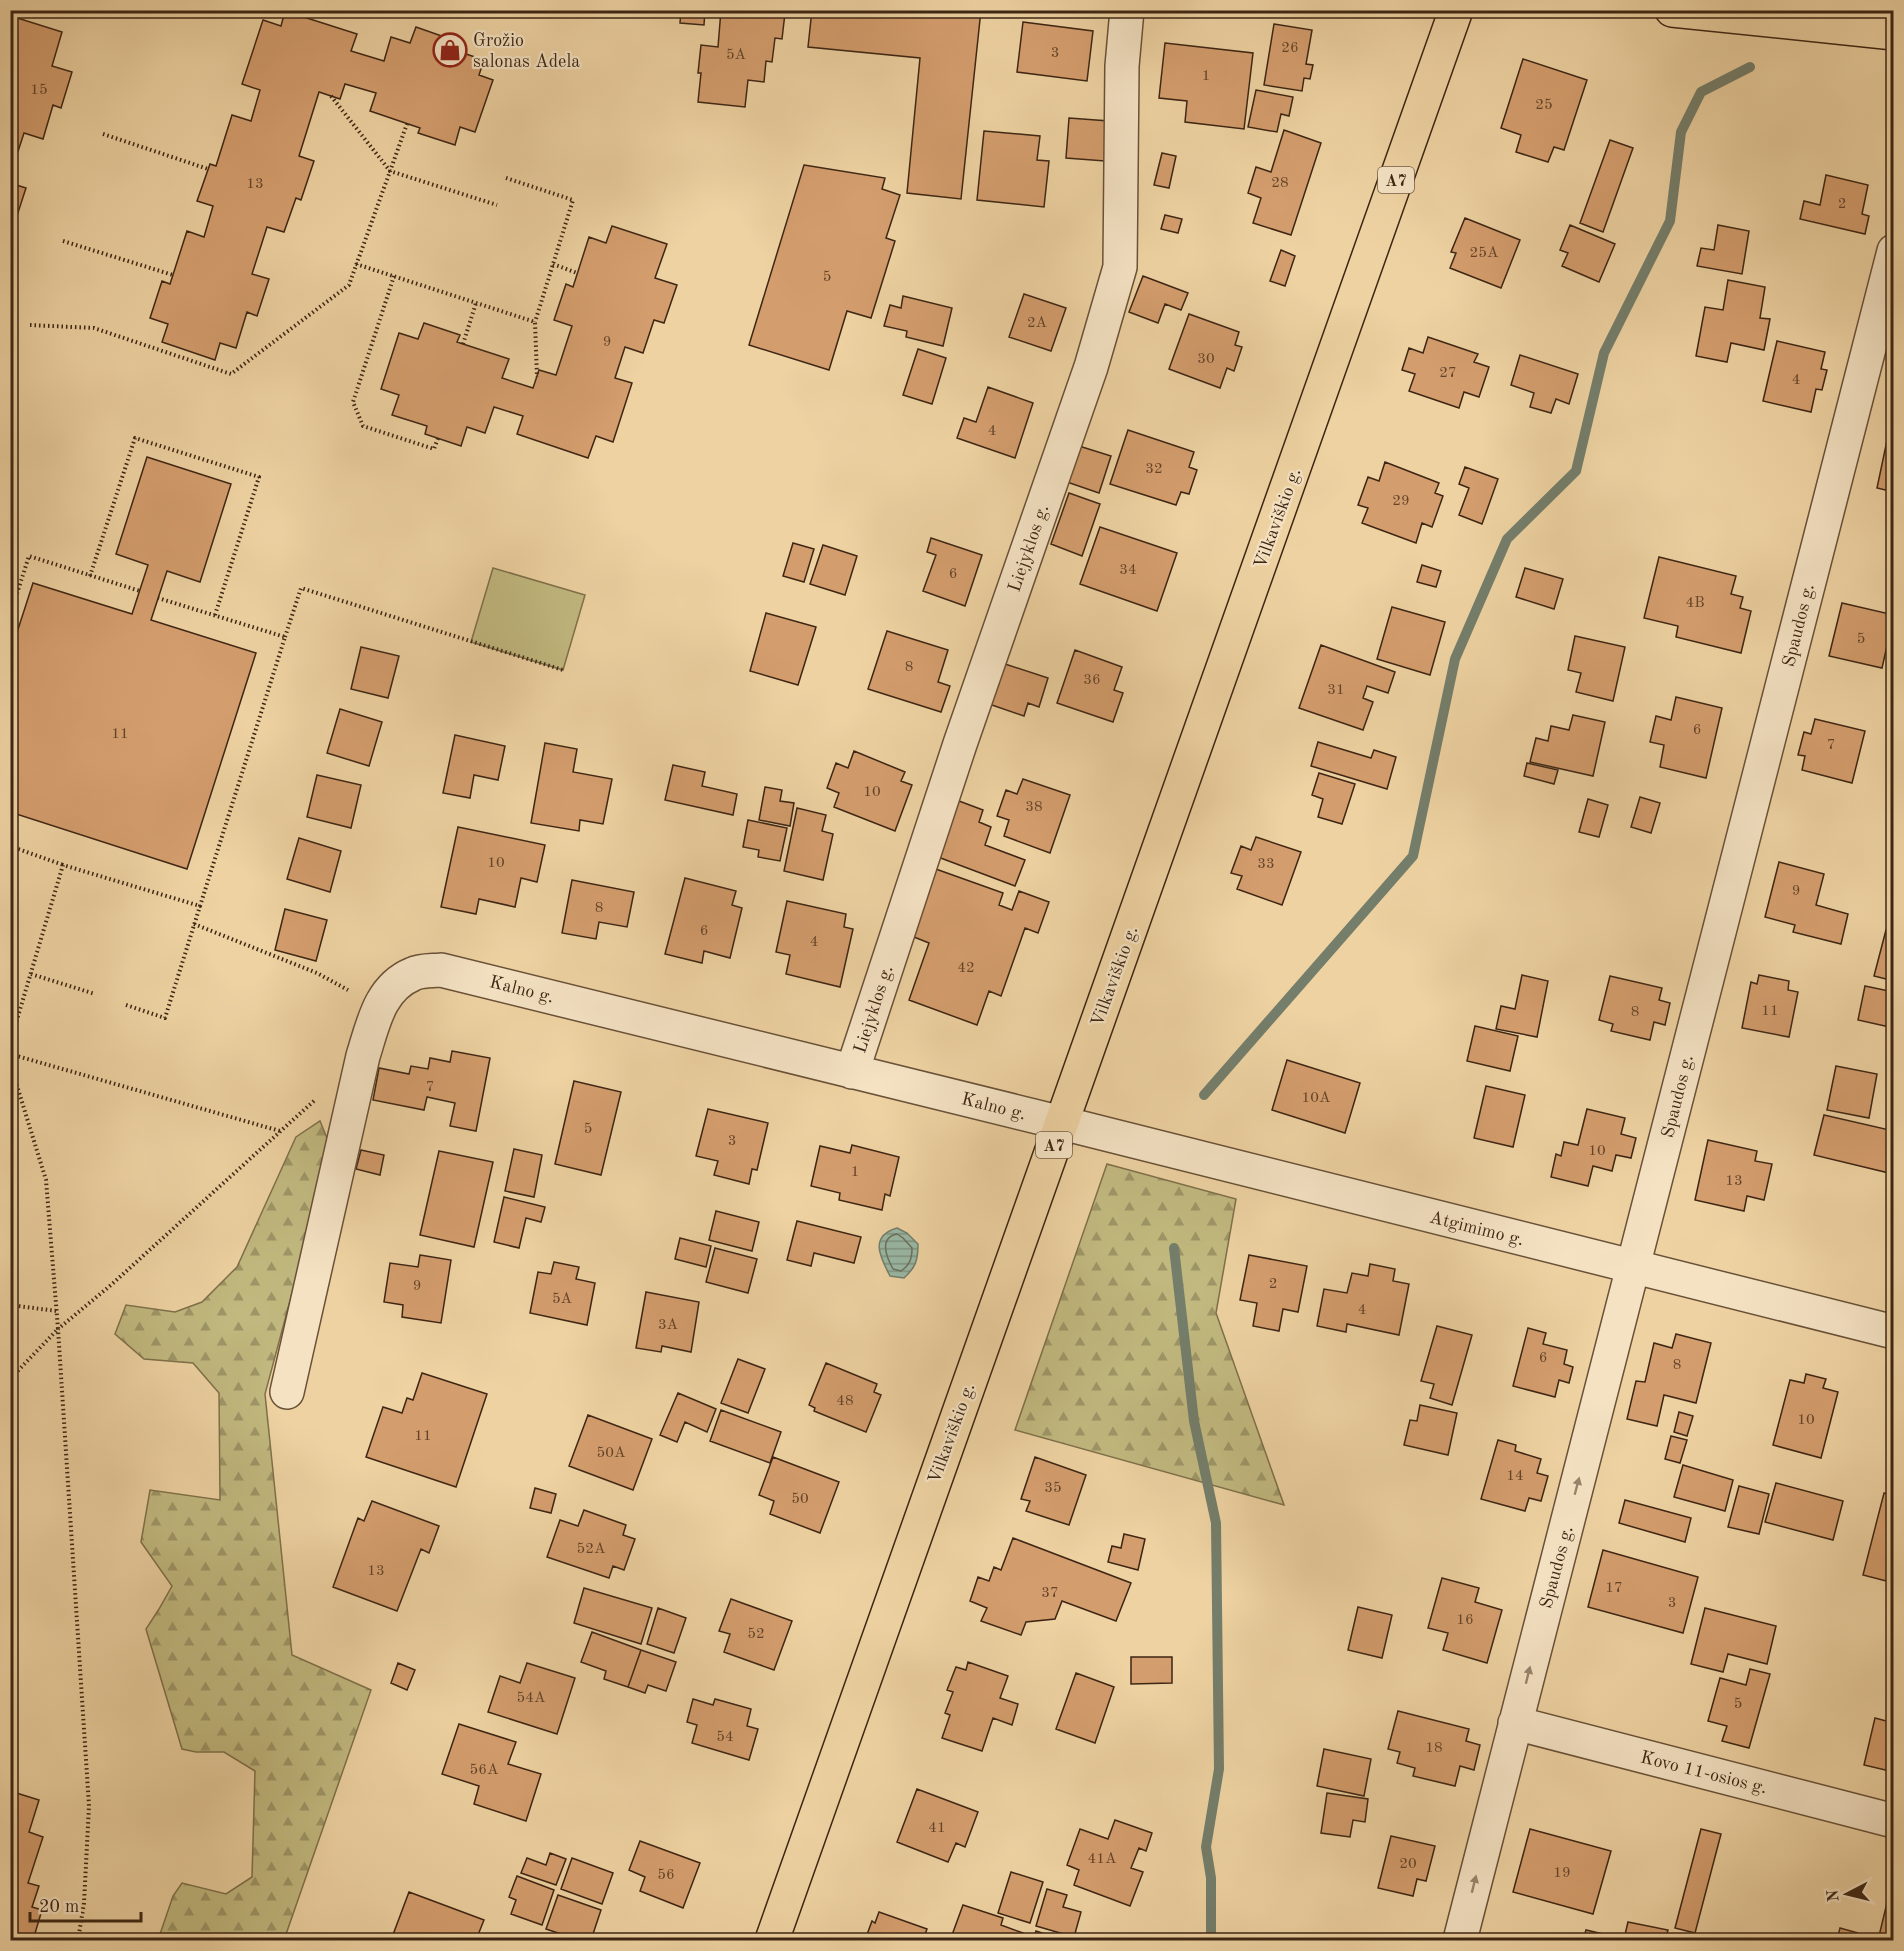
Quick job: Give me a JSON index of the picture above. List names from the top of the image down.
{
  "streets": {
    "main road": ["A7", "Vilkaviškio g."],
    "street": [
      "Liejyklos g.",
      "Spaudos g.",
      "Kalno g.",
      "Atgimimo g.",
      "Kovo 11-osios g."
    ]
  },
  "crossings": [
    ["Vilkaviškio g.", "Kalno g."],
    ["Vilkaviškio g.", "Atgimimo g."],
    ["Liejyklos g.", "Kalno g."],
    ["Spaudos g.", "Atgimimo g."],
    ["Spaudos g.", "Kovo 11-osios g."],
    ["Kalno g.", "Atgimimo g."]
  ],
  "one_way": ["Spaudos g."],
  "places": {
    "shop": ["Grožio salonas Adela"]
  },
  "house_numbers": [
    "26",
    "3",
    "5A",
    "1",
    "15",
    "25",
    "28",
    "13",
    "2",
    "25A",
    "5",
    "2A",
    "9",
    "30",
    "27",
    "4",
    "4",
    "32",
    "29",
    "34",
    "6",
    "4B",
    "5",
    "8",
    "36",
    "31",
    "6",
    "11",
    "7",
    "10",
    "38",
    "10",
    "33",
    "9",
    "8",
    "6",
    "4",
    "42",
    "11",
    "8",
    "7",
    "10A",
    "5",
    "3",
    "10",
    "1",
    "13",
    "2",
    "9",
    "5A",
    "4",
    "3A",
    "6",
    "8",
    "48",
    "10",
    "11",
    "50A",
    "14",
    "35",
    "50",
    "52A",
    "13",
    "17",
    "37",
    "3",
    "16",
    "52",
    "54A",
    "5",
    "54",
    "18",
    "56A",
    "41",
    "41A",
    "20",
    "19",
    "56"
  ],
  "scale_bar": "20 m",
  "north": "left"
}
